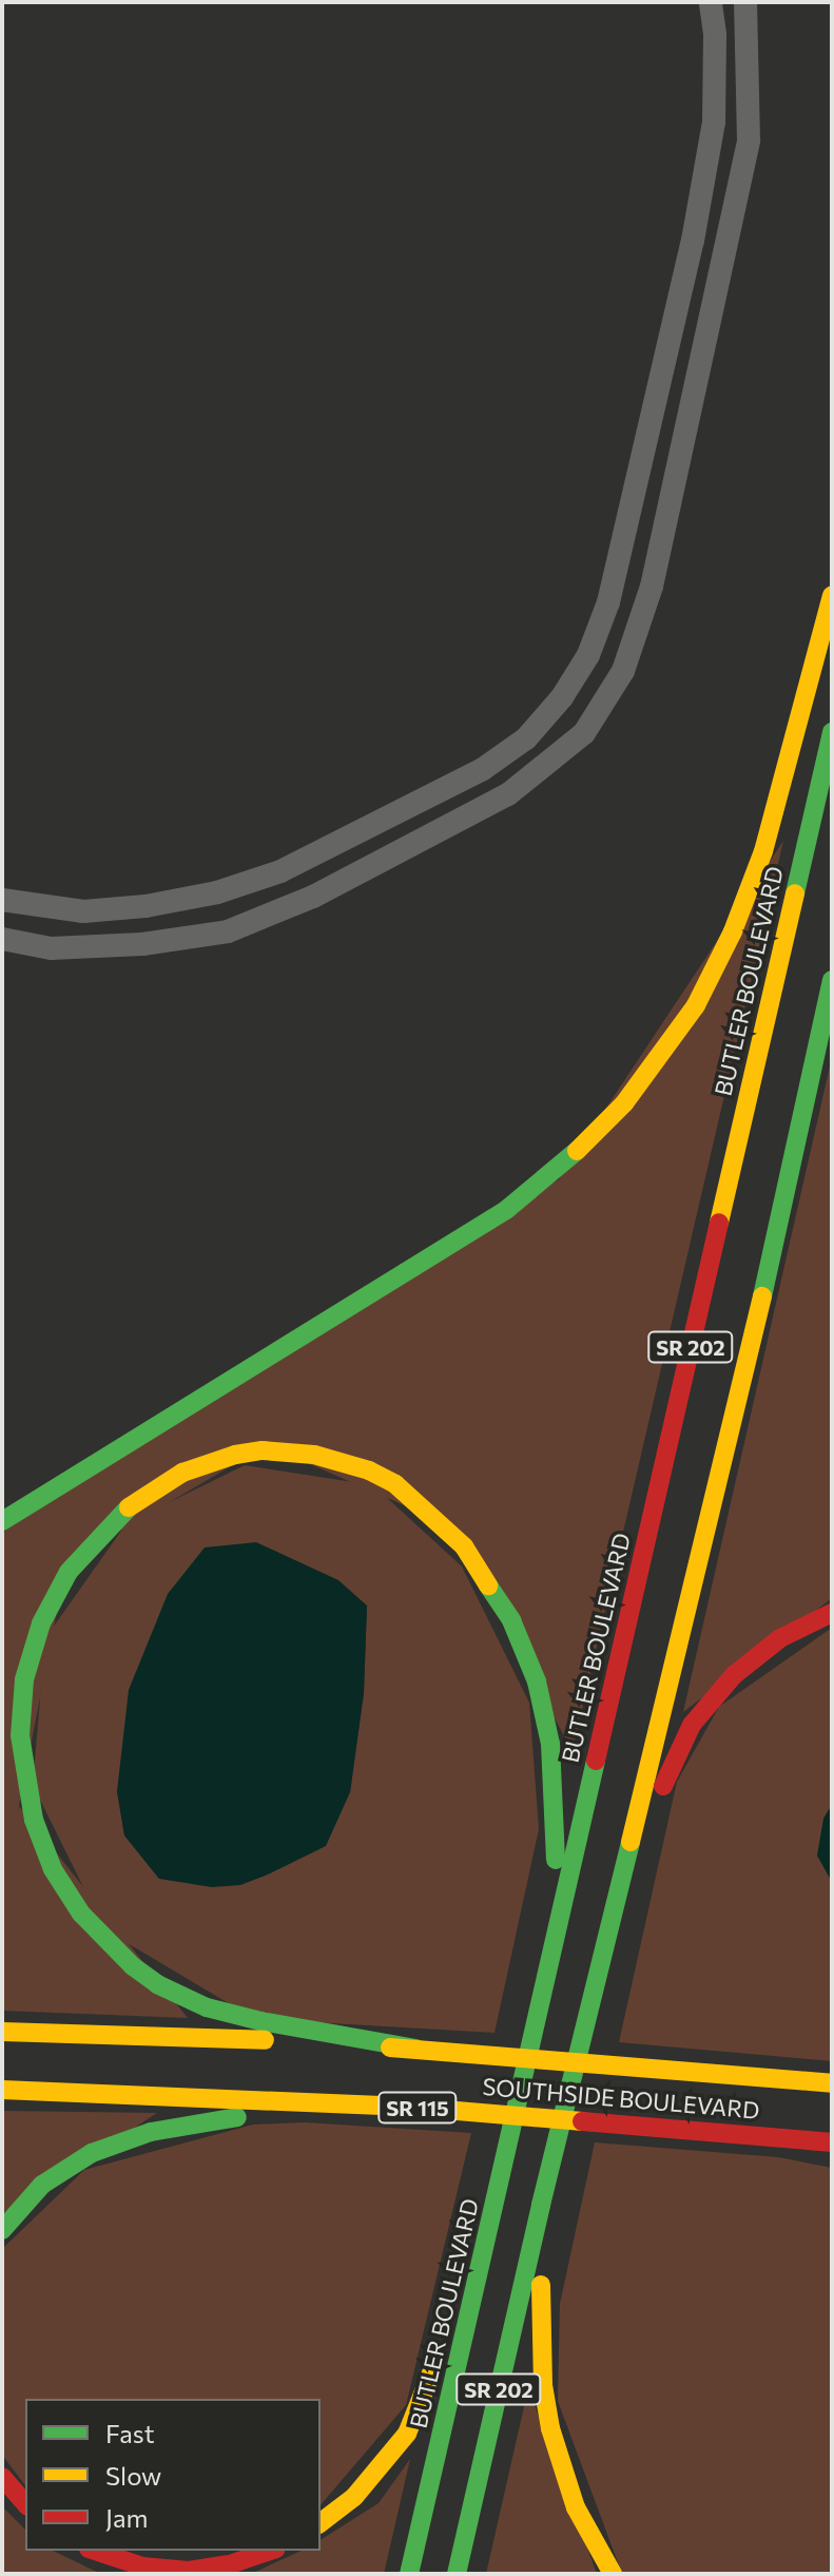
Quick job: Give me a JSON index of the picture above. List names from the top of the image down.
{
  "streets": {
    "highway": [
      "BUTLER BOULEVARD",
      "SR 202",
      "SOUTHSIDE BOULEVARD",
      "SR 115"
    ]
  },
  "legend": ["Fast", "Slow", "Jam"]
}
